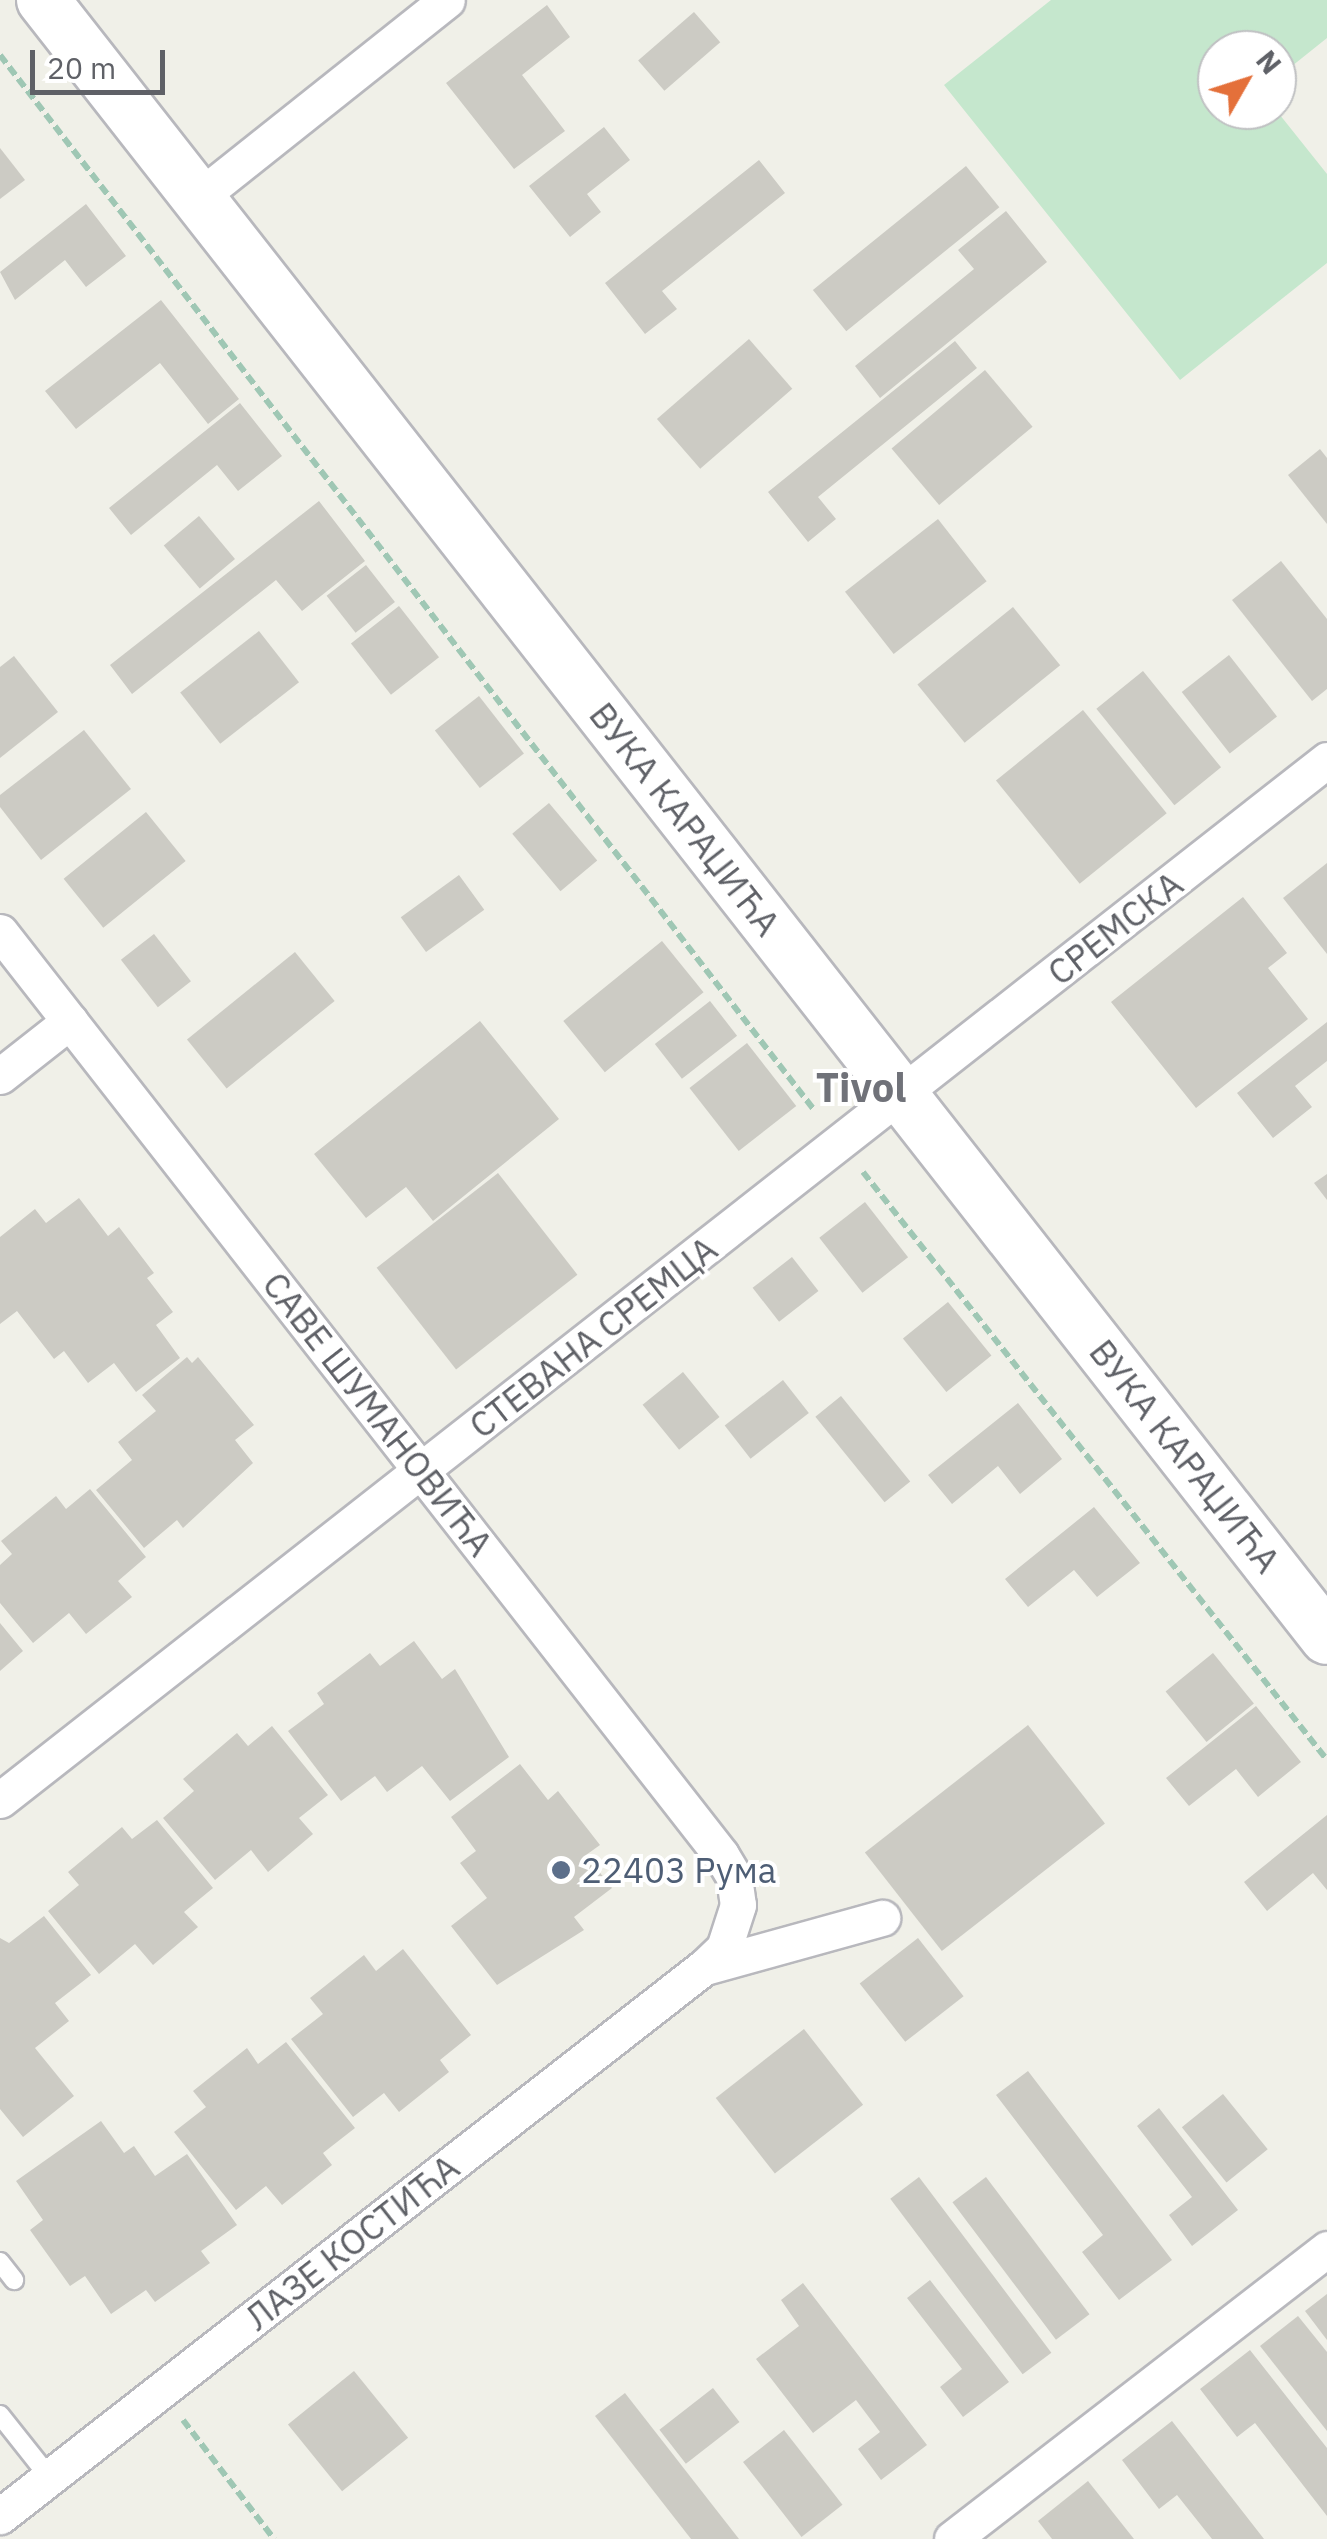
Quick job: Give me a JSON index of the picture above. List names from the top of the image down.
{
  "streets": {
    "main road": ["ВУКА КАРАЏИЋА"],
    "street": [
      "СРЕМСКА",
      "СТЕВАНА СРЕМЦА",
      "САВЕ ШУМАНОВИЋА",
      "ЛАЗЕ КОСТИЋА"
    ]
  },
  "crossings": [
    ["ВУКА КАРАЏИЋА", "СРЕМСКА"],
    ["ВУКА КАРАЏИЋА", "СТЕВАНА СРЕМЦА"],
    ["СРЕМСКА", "СТЕВАНА СРЕМЦА"],
    ["СТЕВАНА СРЕМЦА", "САВЕ ШУМАНОВИЋА"],
    ["САВЕ ШУМАНОВИЋА", "ЛАЗЕ КОСТИЋА"]
  ],
  "districts": ["Tivol"],
  "places": ["22403 Рума"],
  "scale_bar": "20 m",
  "north": "top right"
}
